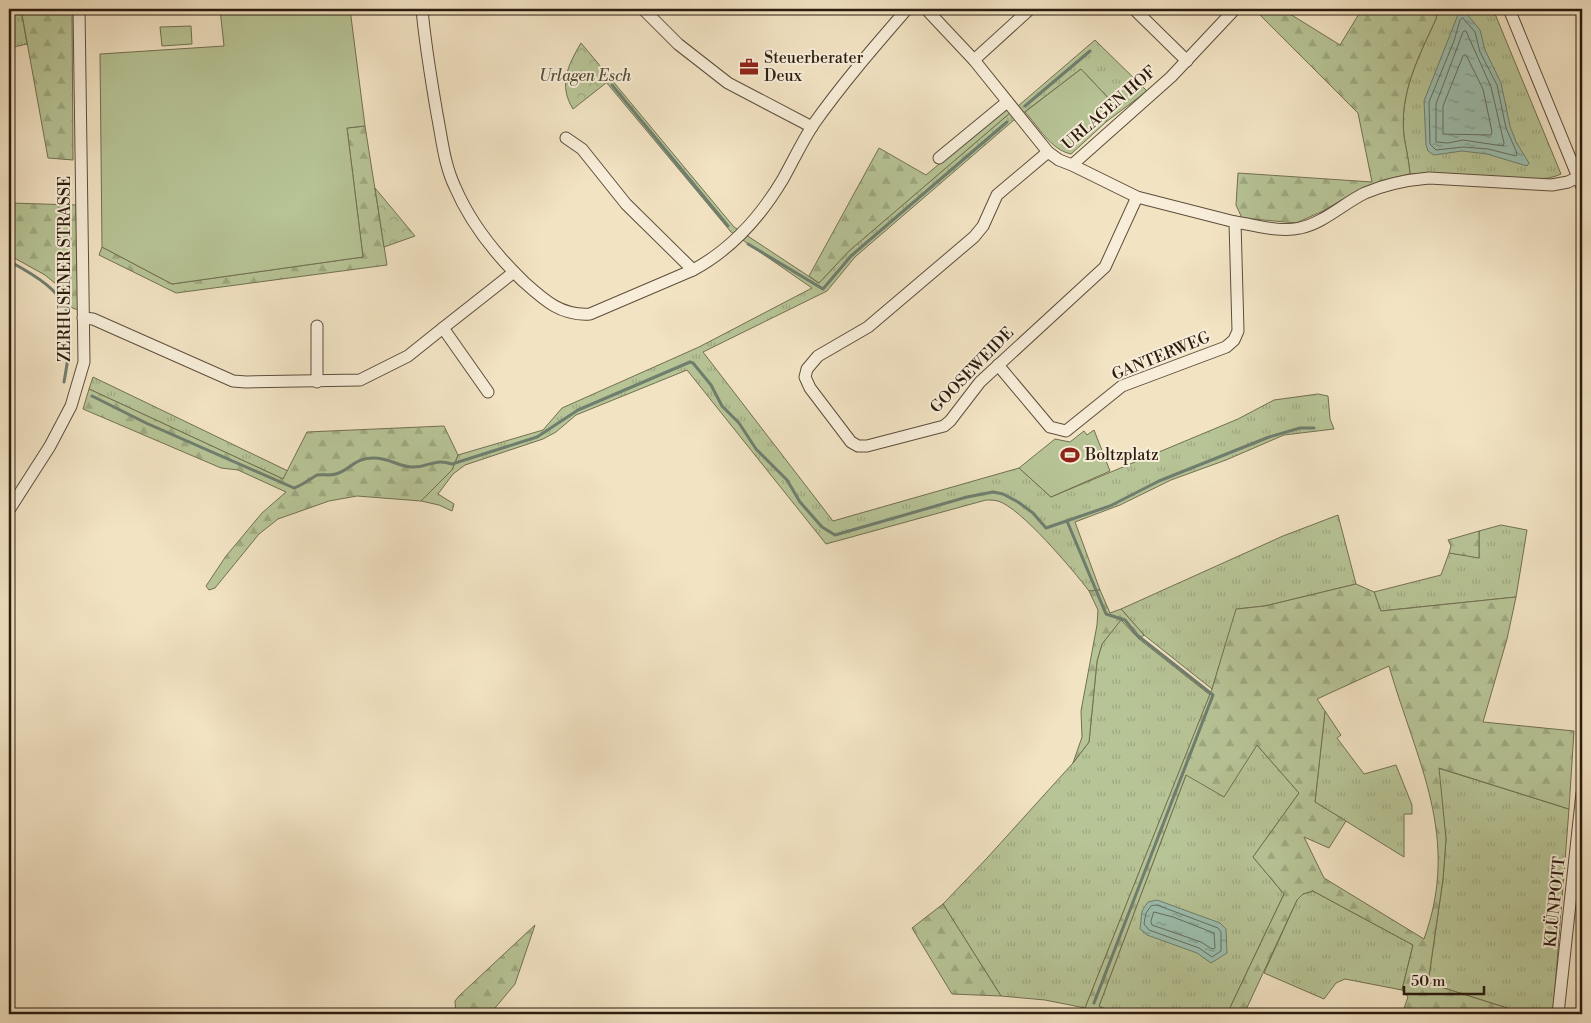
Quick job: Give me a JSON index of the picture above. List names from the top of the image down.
{
  "streets": {
    "street": [
      "URLAGEN HOF",
      "ZERHUSENER STRASSE",
      "GANTERWEG",
      "GOOSEWEIDE",
      "KLÜNPOTT"
    ]
  },
  "crossings": [
    ["URLAGEN HOF", "GOOSEWEIDE"],
    ["GANTERWEG", "GOOSEWEIDE"]
  ],
  "parks": ["Urlagen Esch"],
  "places": {
    "office": ["Steuerberater Deux"],
    "sports": ["Boltzplatz"]
  },
  "scale_bar": "50 m"
}
